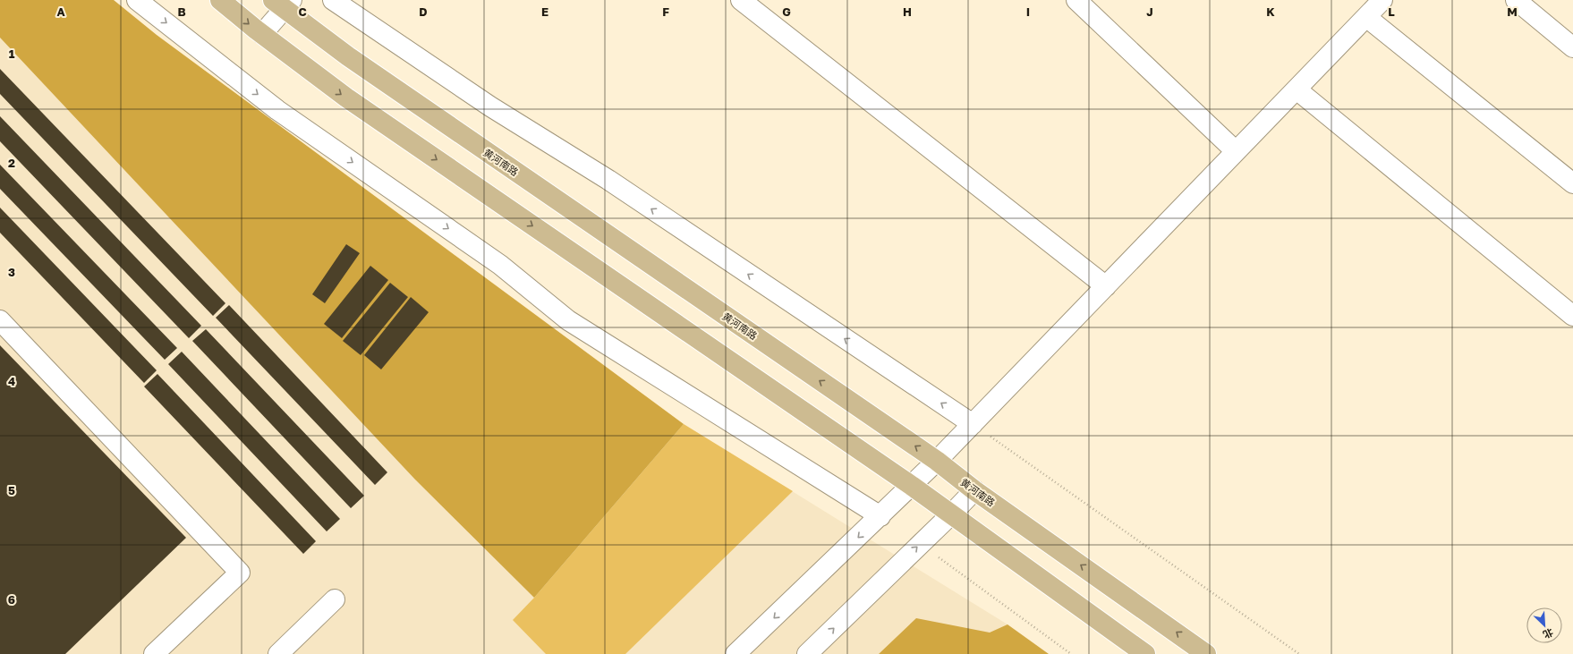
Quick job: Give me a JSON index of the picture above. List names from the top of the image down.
{
  "streets": {
    "main road": ["黄河南路"]
  },
  "north": "bottom right",
  "grid": {
    "columns": [
      "A",
      "B",
      "C",
      "D",
      "E",
      "F",
      "G",
      "H",
      "I",
      "J",
      "K",
      "L",
      "M"
    ],
    "rows": [
      "1",
      "2",
      "3",
      "4",
      "5",
      "6"
    ]
  }
}
